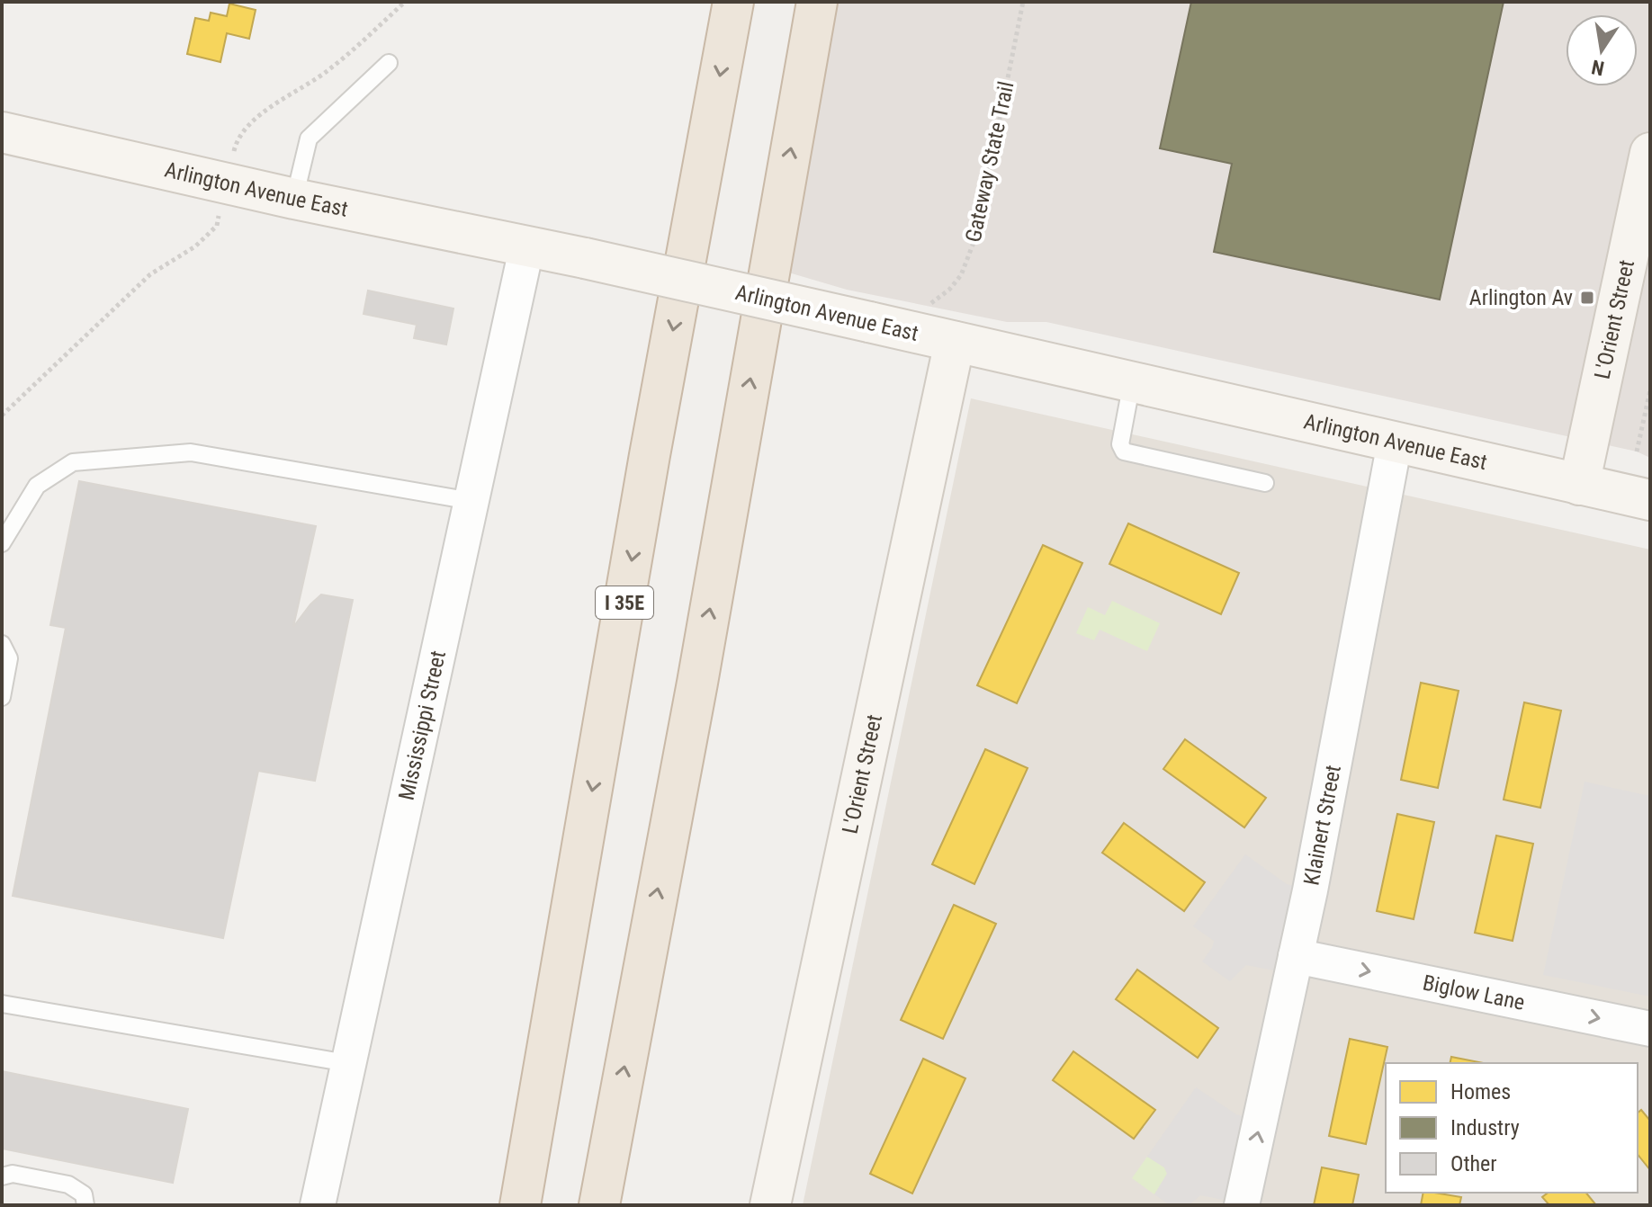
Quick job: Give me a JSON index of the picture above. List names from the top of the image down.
{
  "streets": {
    "highway": ["I 35E"],
    "street": [
      "Arlington Avenue East",
      "L'Orient Street",
      "Mississippi Street",
      "Klainert Street",
      "Biglow Lane"
    ],
    "path": ["Gateway State Trail"]
  },
  "crossings": [
    ["Arlington Avenue East", "L'Orient Street"],
    ["Arlington Avenue East", "Mississippi Street"],
    ["Arlington Avenue East", "Klainert Street"],
    ["Klainert Street", "Biglow Lane"]
  ],
  "one_way": ["Biglow Lane"],
  "places": {
    "transit": ["Arlington Av"]
  },
  "legend": ["Homes", "Industry", "Other"],
  "north": "bottom"
}
